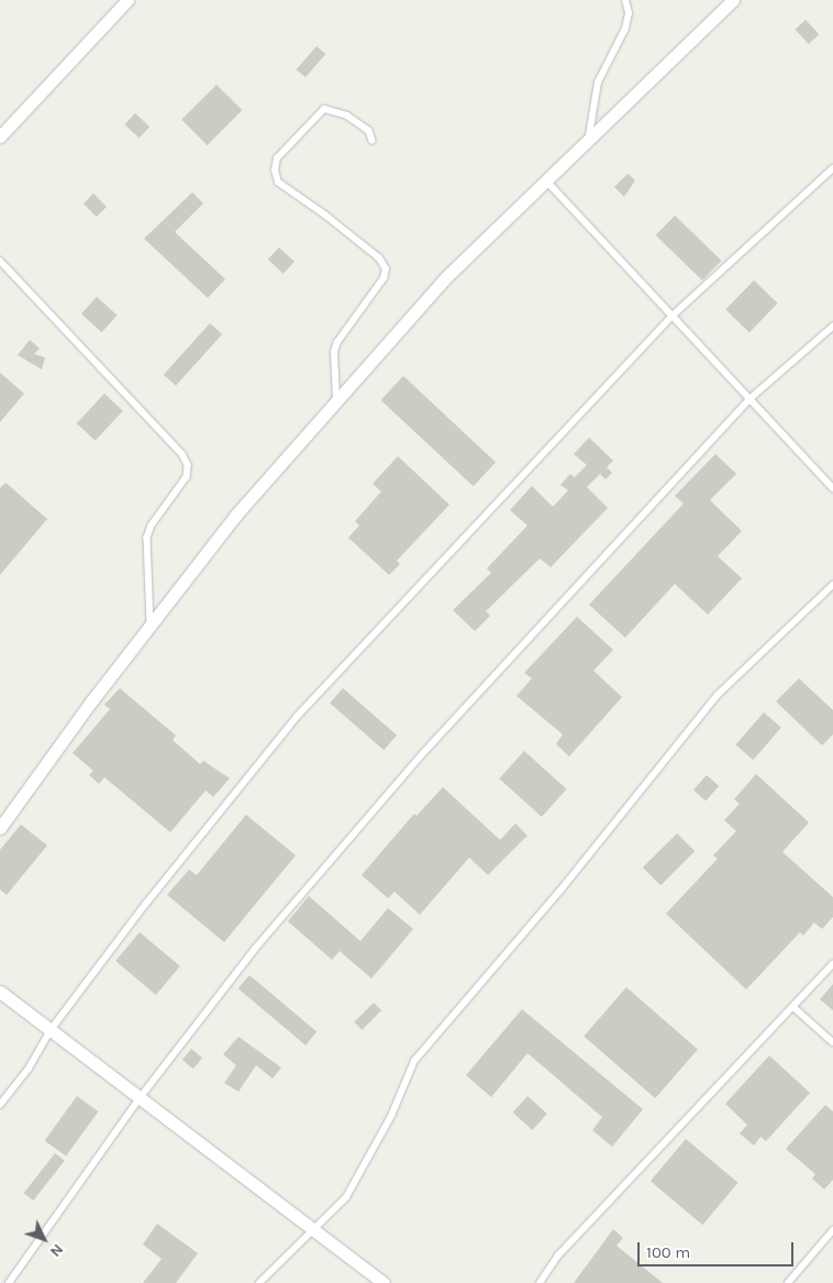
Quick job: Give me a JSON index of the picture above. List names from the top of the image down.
{
  "scale_bar": "100 m",
  "north": "bottom right"
}
